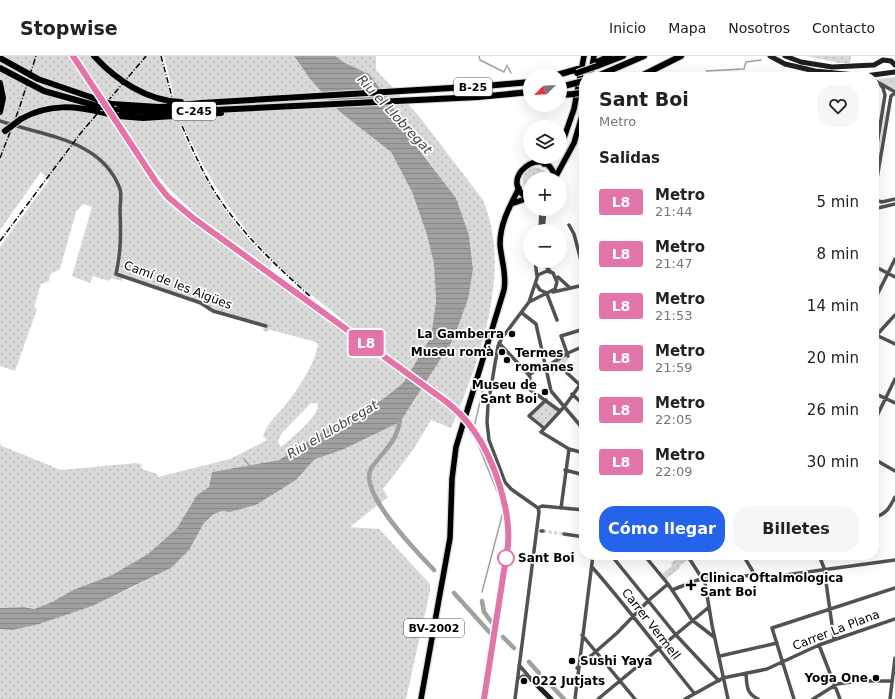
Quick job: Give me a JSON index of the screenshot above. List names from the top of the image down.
{
  "streets": {
    "highway": ["B-25", "C-245"],
    "main road": ["BV-2002"],
    "street": ["Camí de les Aigües", "Carrer Vermell", "Carrer La Plana"]
  },
  "crossings": [
    ["B-25", "C-245"]
  ],
  "water": ["Riu el Llobregat"],
  "places": {
    "other": [
      "La Gamberra",
      "Museu romà",
      "Termes romanes",
      "Museu de Sant Boi",
      "Sant Boi",
      "Sushi Yaya",
      "Yoga One",
      "022 Jutjats"
    ],
    "health": ["Clinica Oftalmologica Sant Boi"]
  },
  "lines": ["metro line L8"],
  "north": "bottom left",
  "page": {
    "header": "Stopwise",
    "nav": [
      "Inicio",
      "Mapa",
      "Nosotros",
      "Contacto"
    ],
    "on_map": "L8",
    "map_buttons": ["+", "−"],
    "heading": [
      ["Sant Boi", "Metro"],
      "Salidas"
    ],
    "list": [
      {
        "mark": "L8",
        "name": "Metro",
        "note": "21:44",
        "value": "5 min"
      },
      {
        "mark": "L8",
        "name": "Metro",
        "note": "21:47",
        "value": "8 min"
      },
      {
        "mark": "L8",
        "name": "Metro",
        "note": "21:53",
        "value": "14 min"
      },
      {
        "mark": "L8",
        "name": "Metro",
        "note": "21:59",
        "value": "20 min"
      },
      {
        "mark": "L8",
        "name": "Metro",
        "note": "22:05",
        "value": "26 min"
      },
      {
        "mark": "L8",
        "name": "Metro",
        "note": "22:09",
        "value": "30 min"
      }
    ],
    "buttons": ["Cómo llegar", "Billetes"]
  }
}
